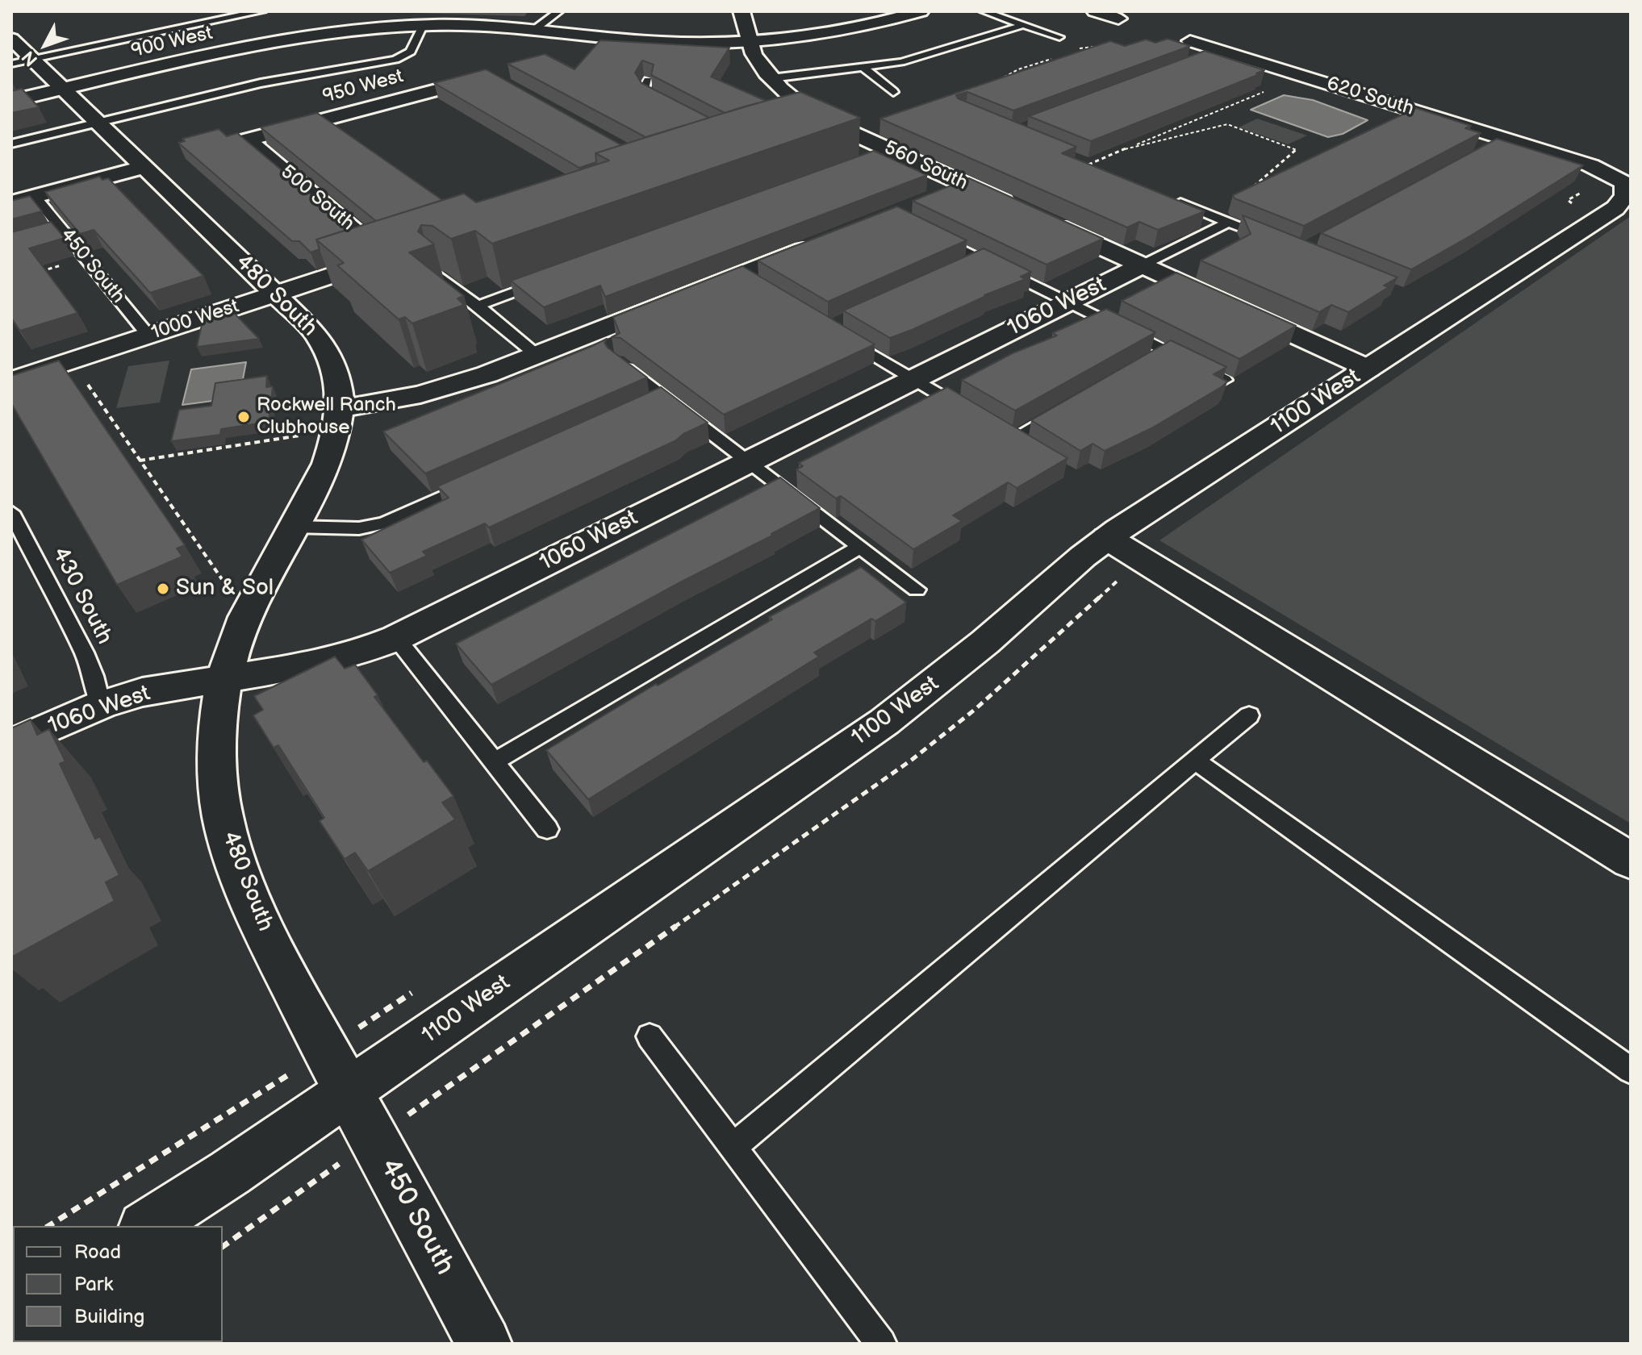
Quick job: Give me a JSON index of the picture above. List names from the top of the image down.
{
  "streets": {
    "street": [
      "900 West",
      "950 West",
      "620 South",
      "560 South",
      "500 South",
      "450 South",
      "480 South",
      "1060 West",
      "1000 West",
      "1100 West"
    ],
    "lane": ["430 South"]
  },
  "crossings": [
    ["900 West", "560 South"],
    ["900 West", "480 South"],
    ["950 West", "500 South"],
    ["620 South", "1100 West"],
    ["560 South", "1060 West"],
    ["560 South", "1100 West"],
    ["500 South", "1000 West"],
    ["450 South", "480 South"],
    ["450 South", "1000 West"],
    ["450 South", "1100 West"],
    ["480 South", "1060 West"],
    ["480 South", "1000 West"],
    ["480 South", "1100 West"],
    ["1060 West", "430 South"]
  ],
  "places": ["Rockwell Ranch Clubhouse", "Sun & Sol"],
  "legend": ["Road", "Park", "Building"],
  "north": "bottom left"
}
